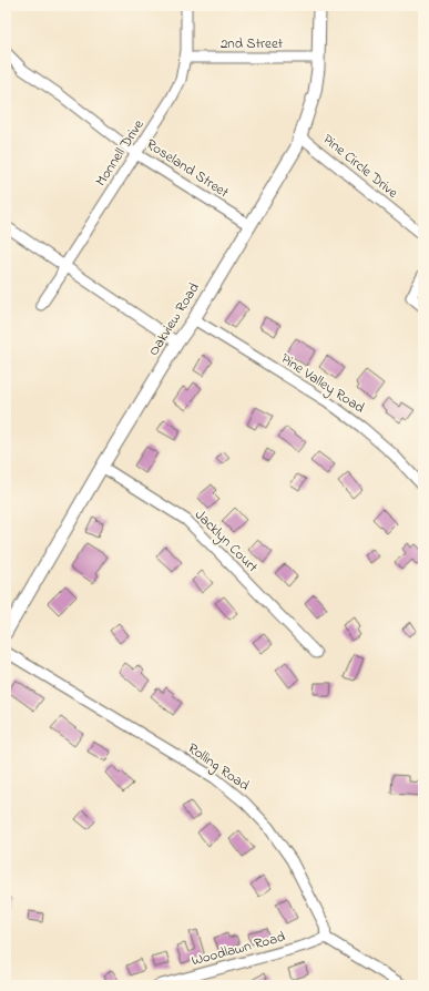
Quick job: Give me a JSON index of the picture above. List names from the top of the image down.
{
  "streets": {
    "street": [
      "2nd Street",
      "Monnell Drive",
      "Pine Circle Drive",
      "Roseland Street",
      "Oakview Road",
      "Pine Valley Road",
      "Jacklyn Court",
      "Rolling Road",
      "Woodlawn Road"
    ]
  },
  "crossings": [
    ["2nd Street", "Monnell Drive"],
    ["2nd Street", "Oakview Road"],
    ["Monnell Drive", "Roseland Street"],
    ["Pine Circle Drive", "Oakview Road"],
    ["Roseland Street", "Oakview Road"],
    ["Oakview Road", "Pine Valley Road"],
    ["Oakview Road", "Jacklyn Court"],
    ["Rolling Road", "Woodlawn Road"]
  ]
}
